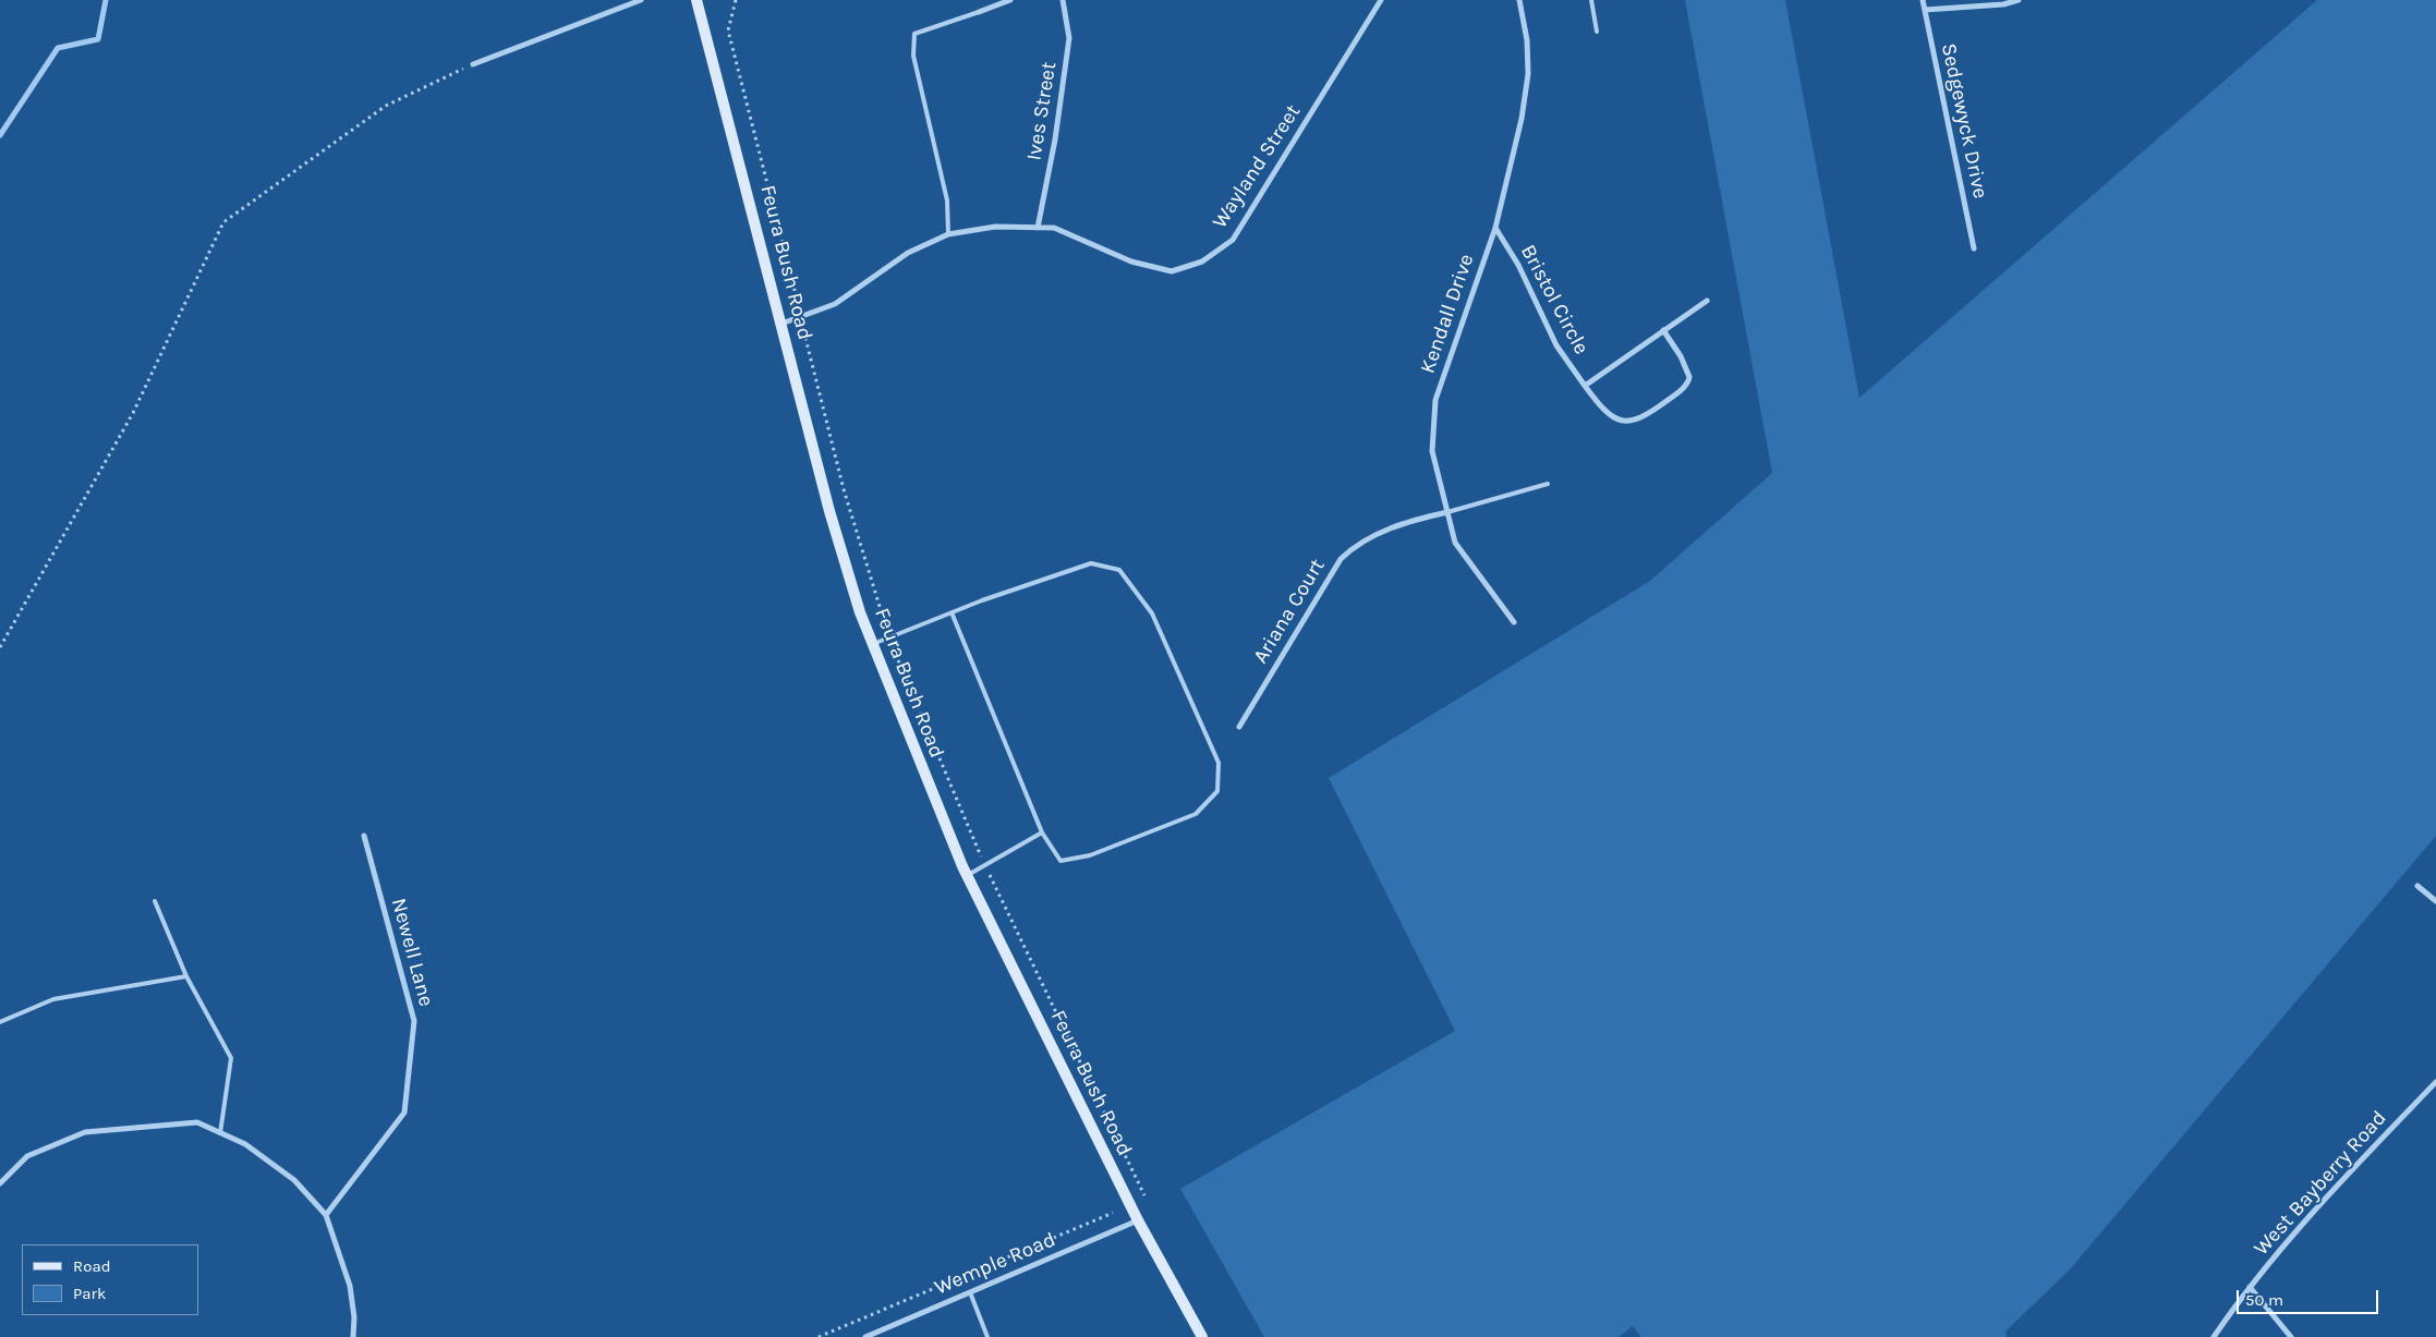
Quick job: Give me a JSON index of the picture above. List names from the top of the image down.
{
  "streets": {
    "main road": ["Feura Bush Road"],
    "street": [
      "Ives Street",
      "Sedgewyck Drive",
      "Wayland Street",
      "Bristol Circle",
      "Kendall Drive",
      "Ariana Court",
      "Newell Lane",
      "West Bayberry Road",
      "Wemple Road"
    ]
  },
  "crossings": [
    ["Ives Street", "Wayland Street"],
    ["Wayland Street", "Feura Bush Road"],
    ["Feura Bush Road", "Wemple Road"],
    ["Bristol Circle", "Kendall Drive"],
    ["Kendall Drive", "Ariana Court"]
  ],
  "legend": ["Road", "Park"],
  "scale_bar": "50 m"
}
